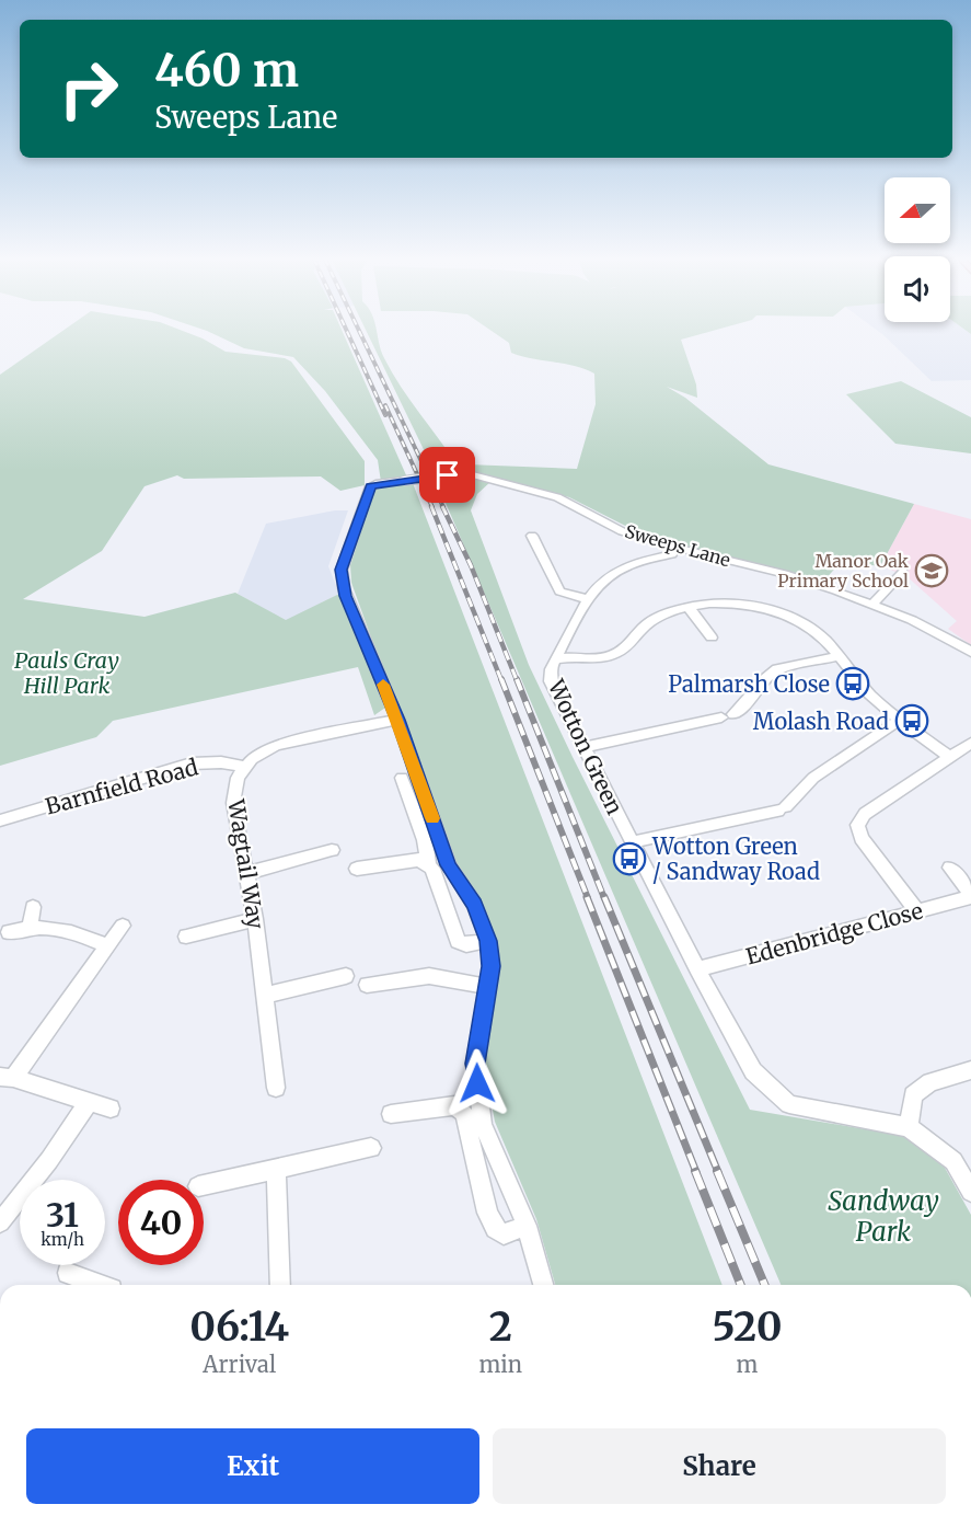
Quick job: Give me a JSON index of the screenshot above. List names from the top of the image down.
{
  "streets": {
    "street": [
      "Sweeps Lane",
      "Wotton Green",
      "Barnfield Road",
      "Wagtail Way",
      "Edenbridge Close"
    ]
  },
  "crossings": [
    ["Sweeps Lane", "Wagtail Way"],
    ["Wotton Green", "Edenbridge Close"],
    ["Barnfield Road", "Wagtail Way"]
  ],
  "parks": ["Pauls Cray Hill Park", "Sandway Park"],
  "places": {
    "school or university": ["Manor Oak Primary School"],
    "bus stop": ["Palmarsh Close", "Molash Road", "Wotton Green / Sandway Road"]
  },
  "north": "left",
  "page": {
    "turn": ["460 m", "Sweeps Lane"],
    "speed": "31 km/h",
    "limit": "40",
    "eta": [
      "06:14",
      "Arrival",
      "2",
      "min",
      "520",
      "m"
    ],
    "buttons": ["Exit", "Share"]
  }
}
